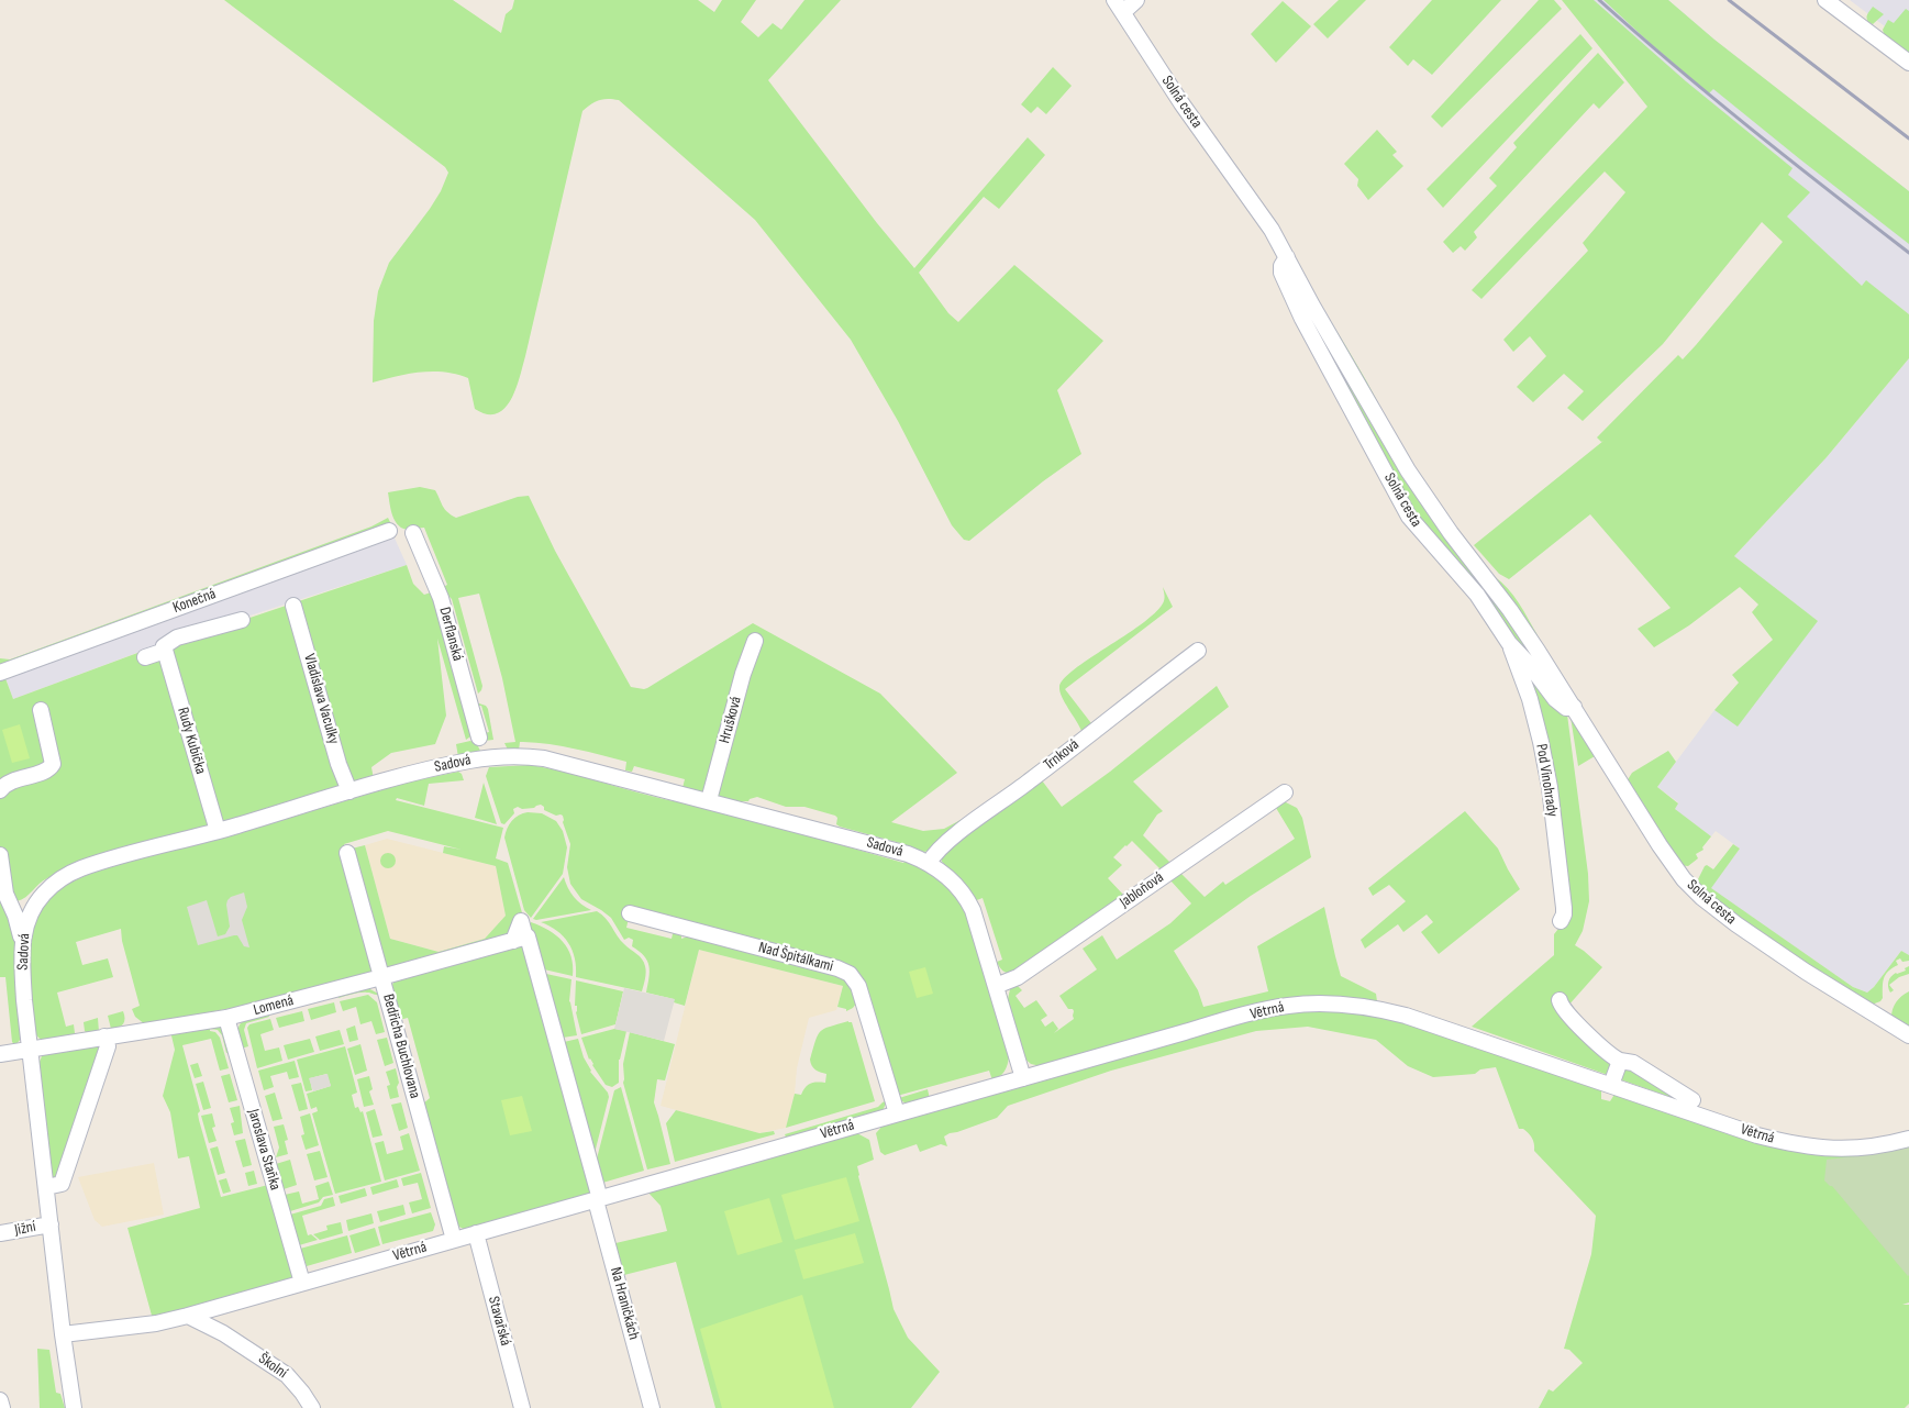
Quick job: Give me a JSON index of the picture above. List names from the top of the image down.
{
  "streets": {
    "street": [
      "Solná cesta",
      "Konečná",
      "Derflanská",
      "Vladislava Vaculky",
      "Hrušková",
      "Rudy Kubíčka",
      "Trnková",
      "Sadová",
      "Pod Vinohrady",
      "Jabloňová",
      "Nad Špitálkami",
      "Lomená",
      "Větrná",
      "Bedřicha Buchlovana",
      "Jaroslava Staňka",
      "Jižní",
      "Na Hraničkách",
      "Stavařská",
      "Školní"
    ]
  },
  "crossings": [
    ["Solná cesta", "Pod Vinohrady"],
    ["Vladislava Vaculky", "Sadová"],
    ["Hrušková", "Sadová"],
    ["Rudy Kubíčka", "Sadová"],
    ["Trnková", "Sadová"],
    ["Sadová", "Jabloňová"],
    ["Sadová", "Lomená"],
    ["Sadová", "Větrná"],
    ["Sadová", "Jižní"],
    ["Nad Špitálkami", "Větrná"],
    ["Lomená", "Větrná"],
    ["Lomená", "Bedřicha Buchlovana"],
    ["Lomená", "Jaroslava Staňka"],
    ["Lomená", "Na Hraničkách"],
    ["Větrná", "Bedřicha Buchlovana"],
    ["Větrná", "Jaroslava Staňka"],
    ["Větrná", "Na Hraničkách"],
    ["Větrná", "Stavařská"],
    ["Větrná", "Školní"]
  ]
}
